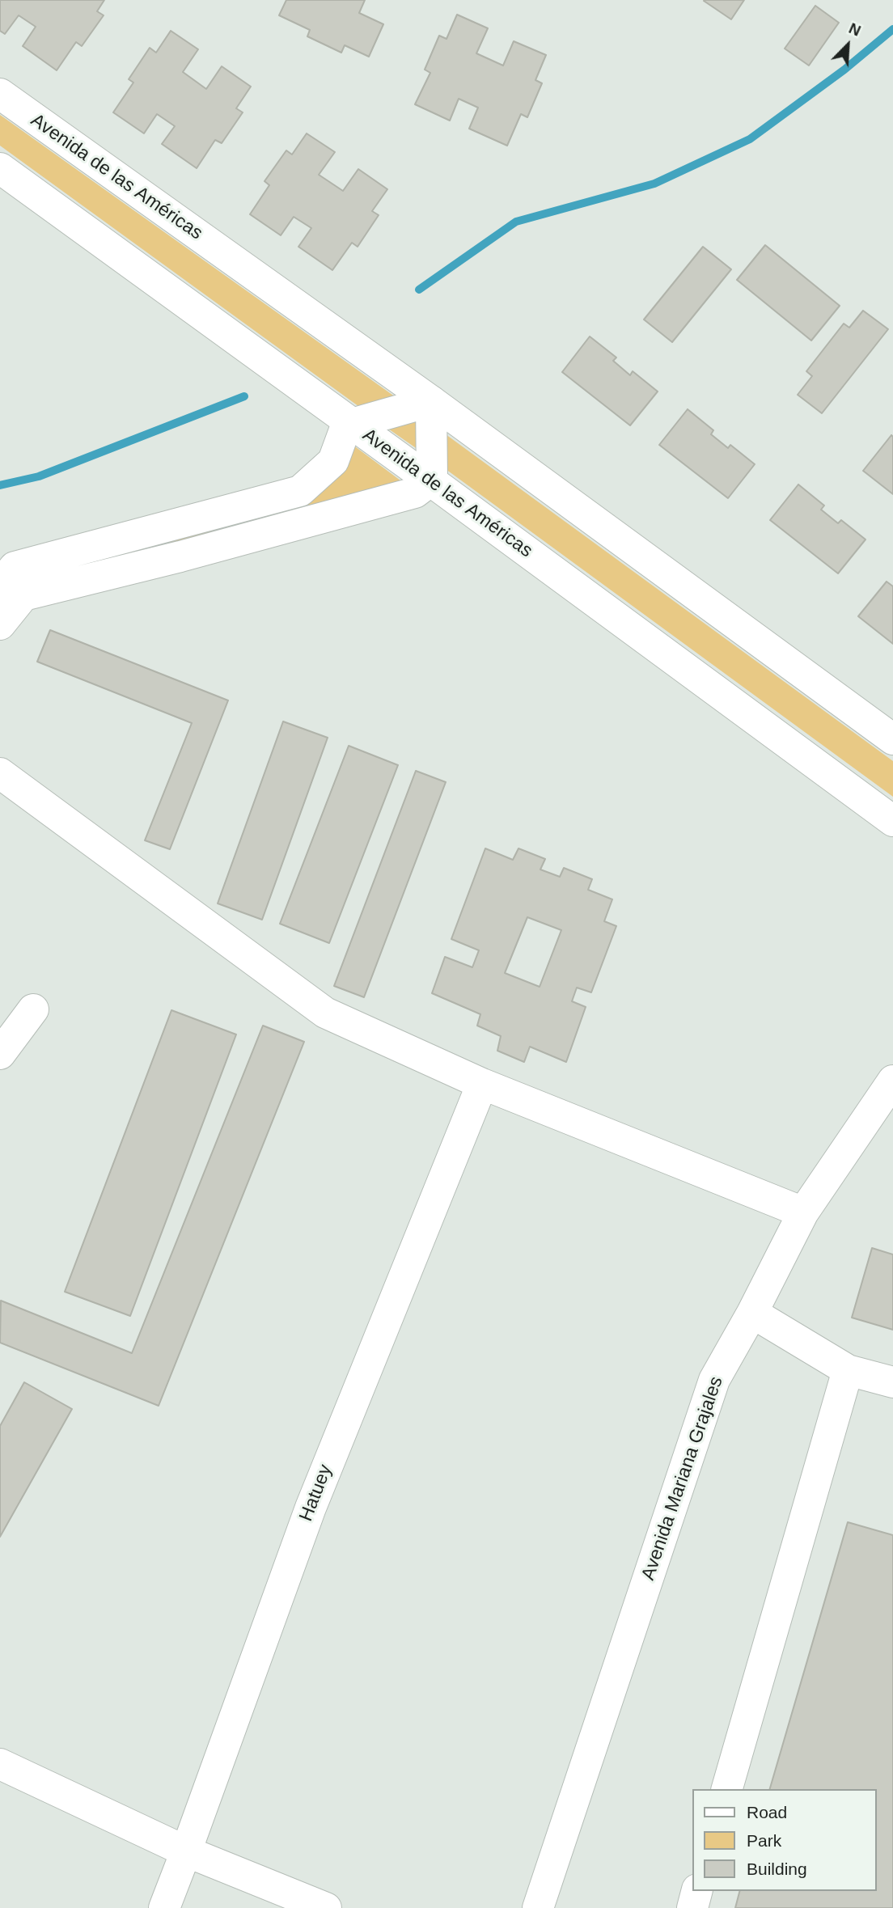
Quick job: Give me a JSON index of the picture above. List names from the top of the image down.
{
  "streets": {
    "street": ["Avenida de las Américas", "Avenida Mariana Grajales", "Hatuey"]
  },
  "legend": ["Road", "Park", "Building"],
  "north": "top right"
}
